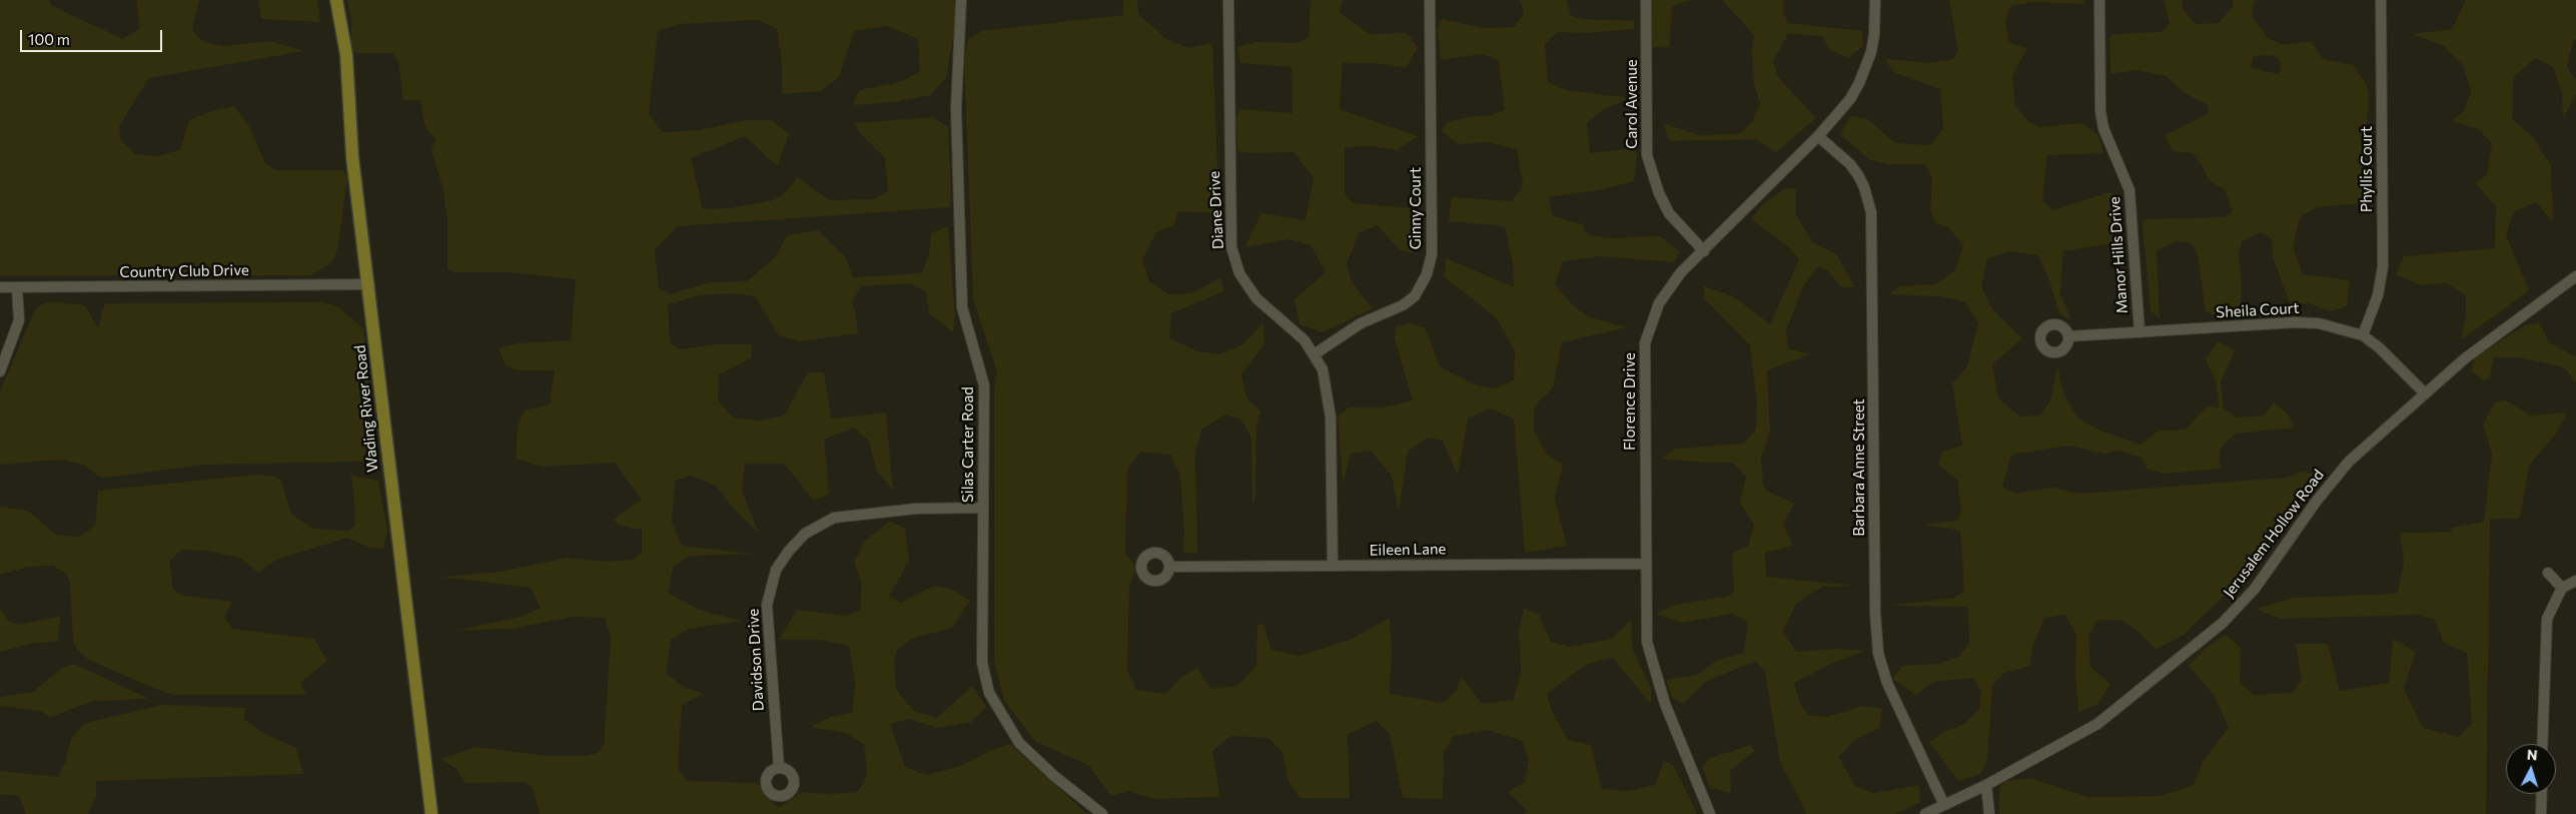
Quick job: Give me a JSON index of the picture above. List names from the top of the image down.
{
  "streets": {
    "main road": ["Wading River Road"],
    "street": [
      "Carol Avenue",
      "Phyllis Court",
      "Ginny Court",
      "Diane Drive",
      "Manor Hills Drive",
      "Country Club Drive",
      "Sheila Court",
      "Florence Drive",
      "Silas Carter Road",
      "Barbara Anne Street",
      "Jerusalem Hollow Road",
      "Eileen Lane",
      "Davidson Drive"
    ]
  },
  "crossings": [
    ["Carol Avenue", "Florence Drive"],
    ["Phyllis Court", "Sheila Court"],
    ["Ginny Court", "Diane Drive"],
    ["Diane Drive", "Eileen Lane"],
    ["Manor Hills Drive", "Sheila Court"],
    ["Country Club Drive", "Wading River Road"],
    ["Sheila Court", "Jerusalem Hollow Road"],
    ["Florence Drive", "Barbara Anne Street"],
    ["Florence Drive", "Eileen Lane"],
    ["Silas Carter Road", "Davidson Drive"],
    ["Barbara Anne Street", "Jerusalem Hollow Road"]
  ],
  "scale_bar": "100 m",
  "north": "top"
}
